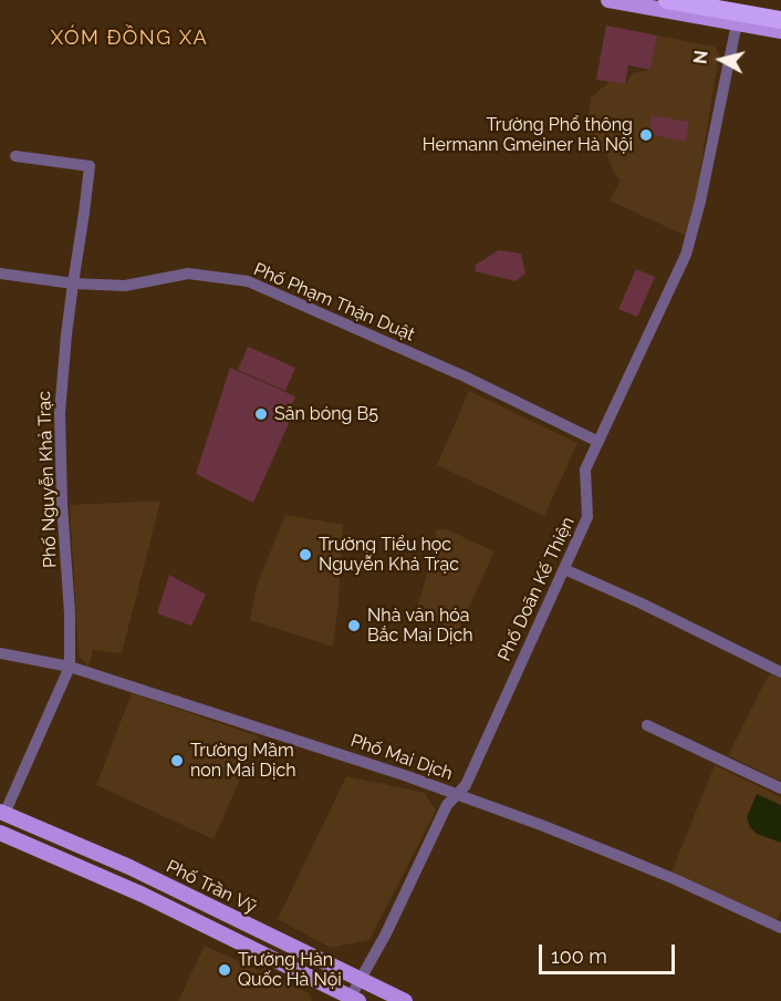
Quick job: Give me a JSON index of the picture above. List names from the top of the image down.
{
  "streets": {
    "main road": ["Phố Trần Vỹ"],
    "street": [
      "Phố Phạm Thận Duật",
      "Phố Nguyễn Khả Trạc",
      "Phố Doãn Kế Thiện",
      "Phố Mai Dịch"
    ]
  },
  "crossings": [
    ["Phố Phạm Thận Duật", "Phố Nguyễn Khả Trạc"],
    ["Phố Phạm Thận Duật", "Phố Doãn Kế Thiện"],
    ["Phố Nguyễn Khả Trạc", "Phố Mai Dịch"],
    ["Phố Nguyễn Khả Trạc", "Phố Trần Vỹ"],
    ["Phố Doãn Kế Thiện", "Phố Mai Dịch"],
    ["Phố Doãn Kế Thiện", "Phố Trần Vỹ"]
  ],
  "districts": ["XÓM ĐỒNG XA"],
  "places": [
    "Trường Phổ thông Hermann Gmeiner Hà Nội",
    "Sân bóng B5",
    "Trường Tiểu học Nguyễn Khả Trạc",
    "Nhà văn hóa Bắc Mai Dịch",
    "Trường Mầm non Mai Dịch",
    "Trường Hàn Quốc Hà Nội"
  ],
  "scale_bar": "100 m",
  "north": "left"
}
